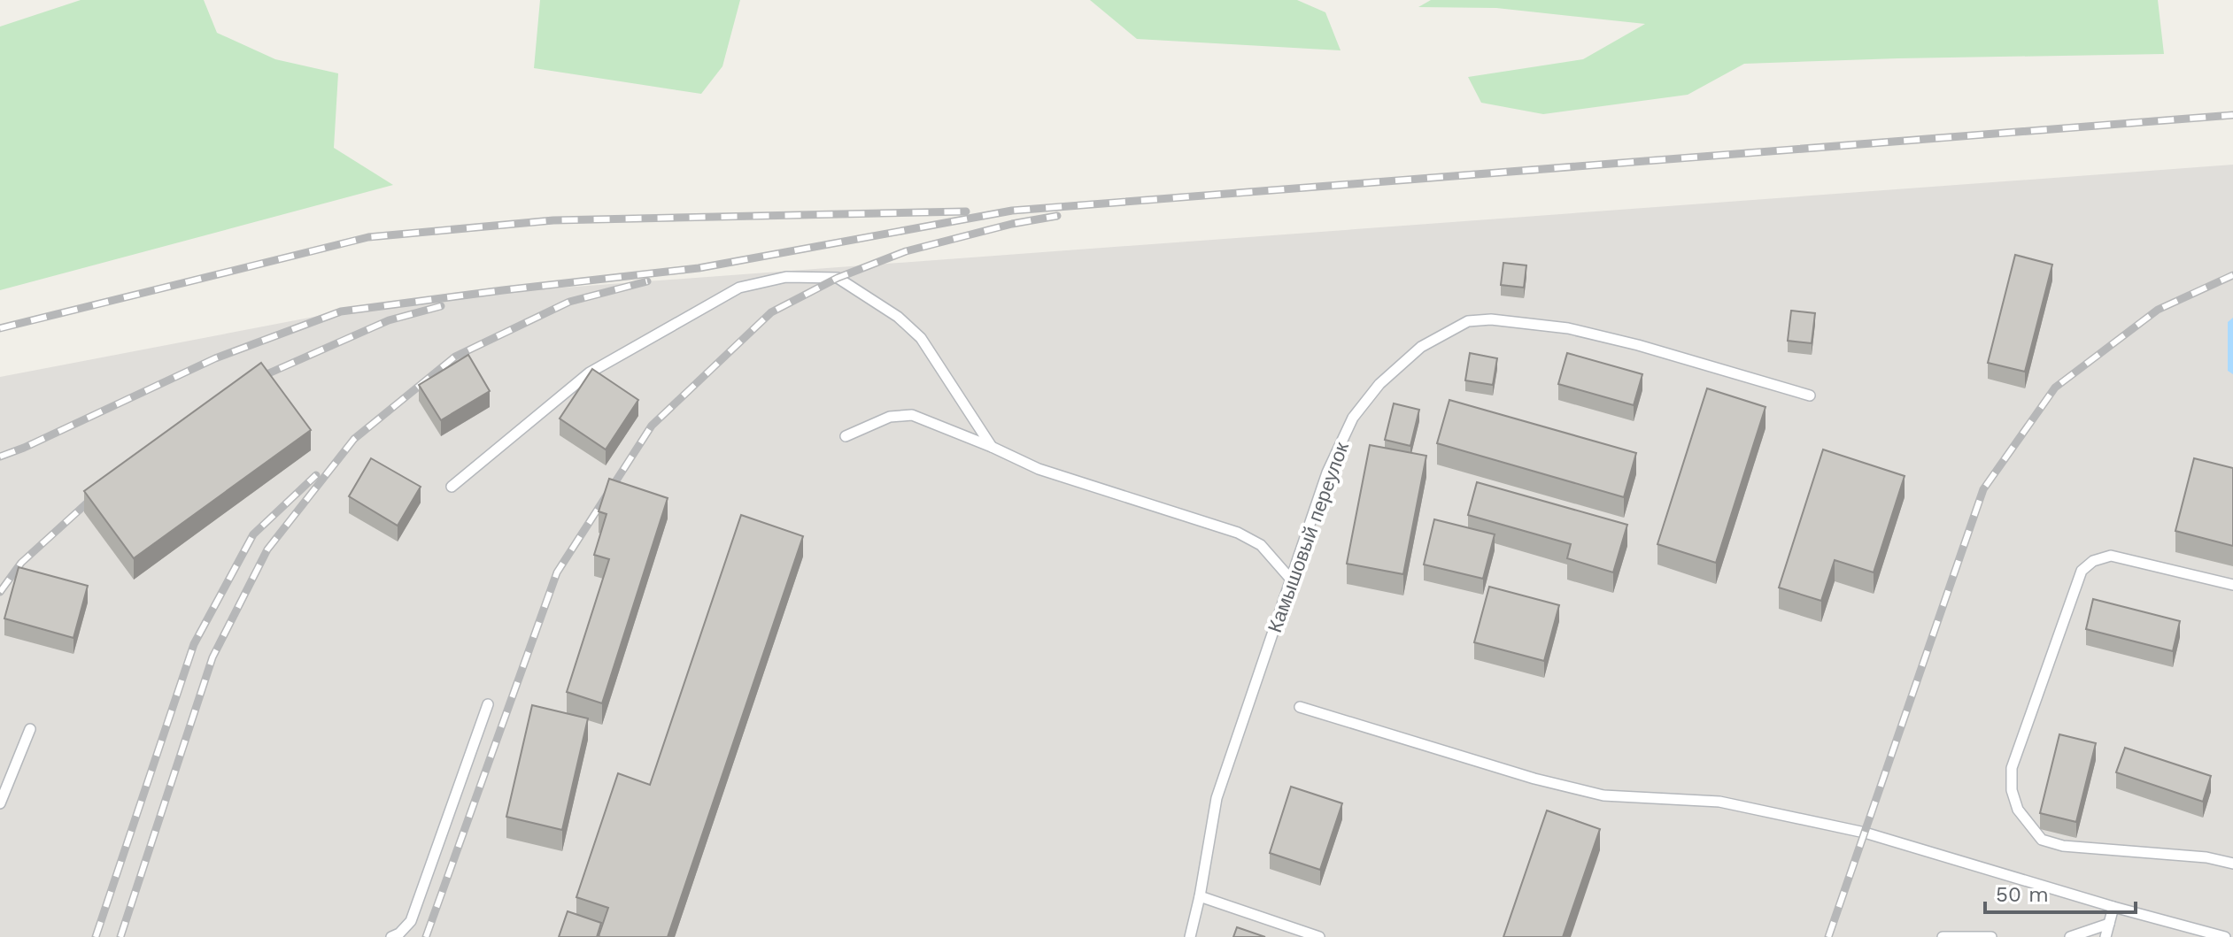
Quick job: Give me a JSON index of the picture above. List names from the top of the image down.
{
  "streets": {
    "lane": ["Камышовый переулок"]
  },
  "scale_bar": "50 m"
}
